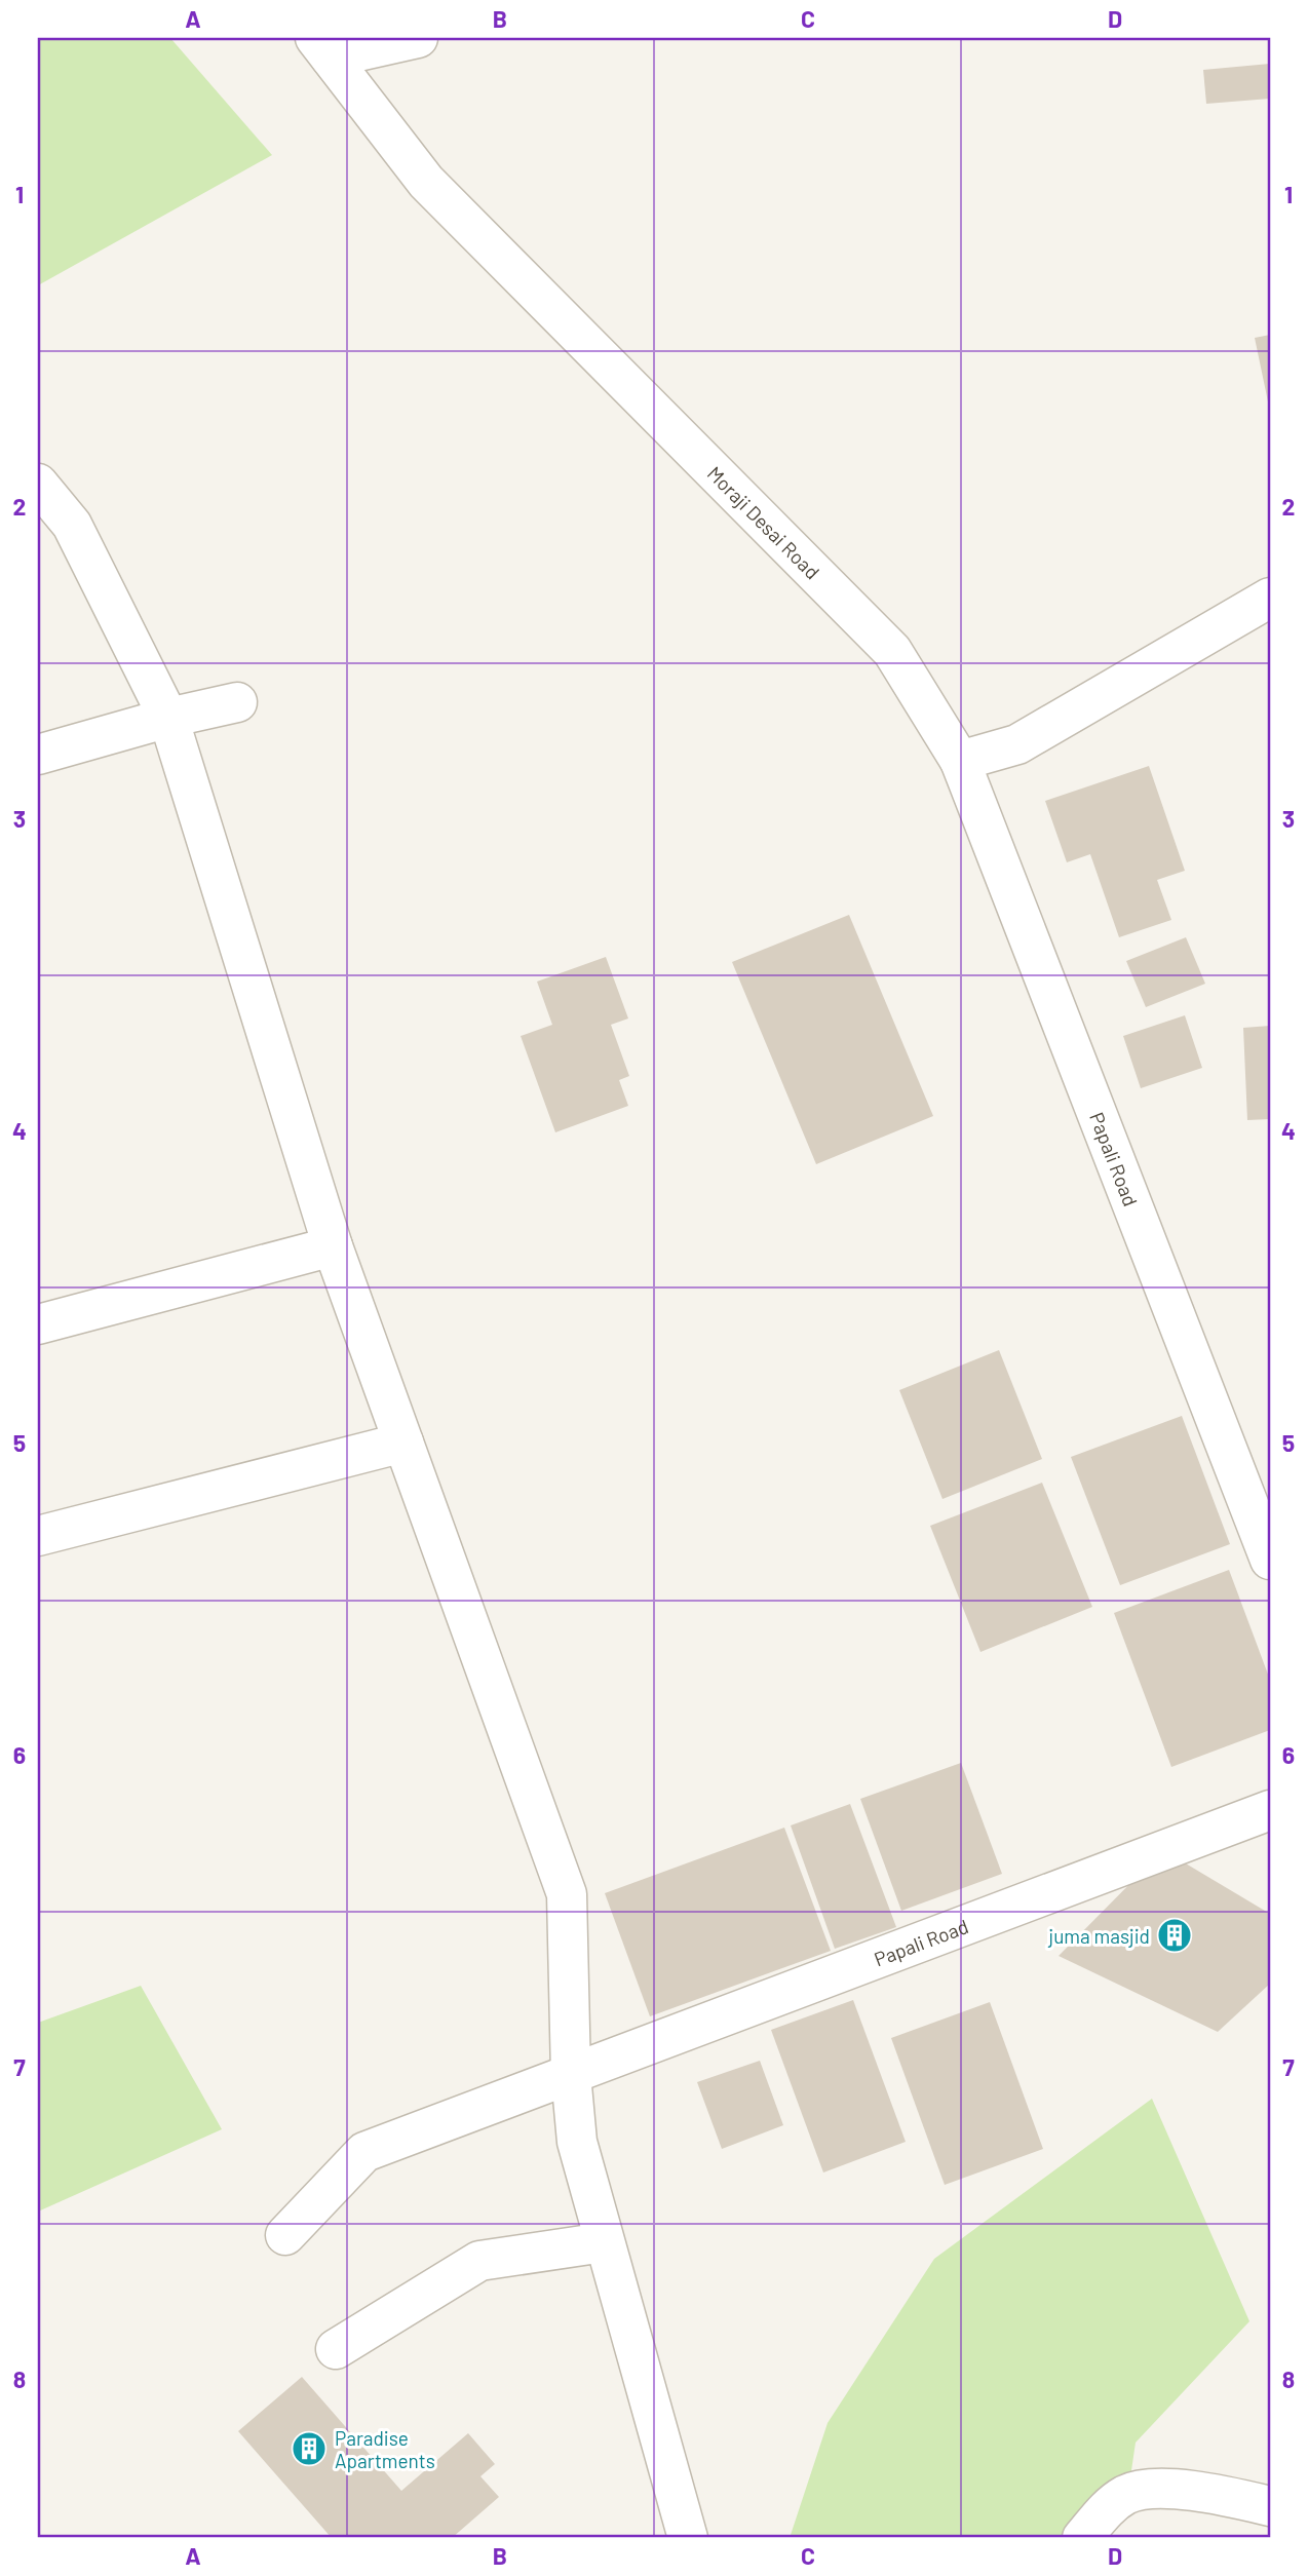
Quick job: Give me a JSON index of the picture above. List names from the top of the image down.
{
  "streets": {
    "street": ["Moraji Desai Road", "Papali Road"]
  },
  "crossings": [
    ["Moraji Desai Road", "Papali Road"]
  ],
  "places": {
    "building": ["juma masjid", "Paradise Apartments"]
  },
  "grid": {
    "columns": [
      "A",
      "B",
      "C",
      "D"
    ],
    "rows": [
      "1",
      "2",
      "3",
      "4",
      "5",
      "6",
      "7",
      "8"
    ]
  }
}
